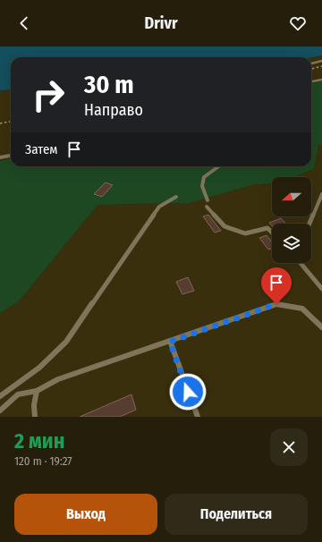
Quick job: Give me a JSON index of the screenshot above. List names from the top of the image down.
{
  "north": "left",
  "page": {
    "header": "Drivr",
    "turn": ["30 m", "Направо"],
    "then": "Затем",
    "heading": ["2 мин", "120 m · 19:27"],
    "buttons": ["Выход", "Поделиться"]
  }
}
